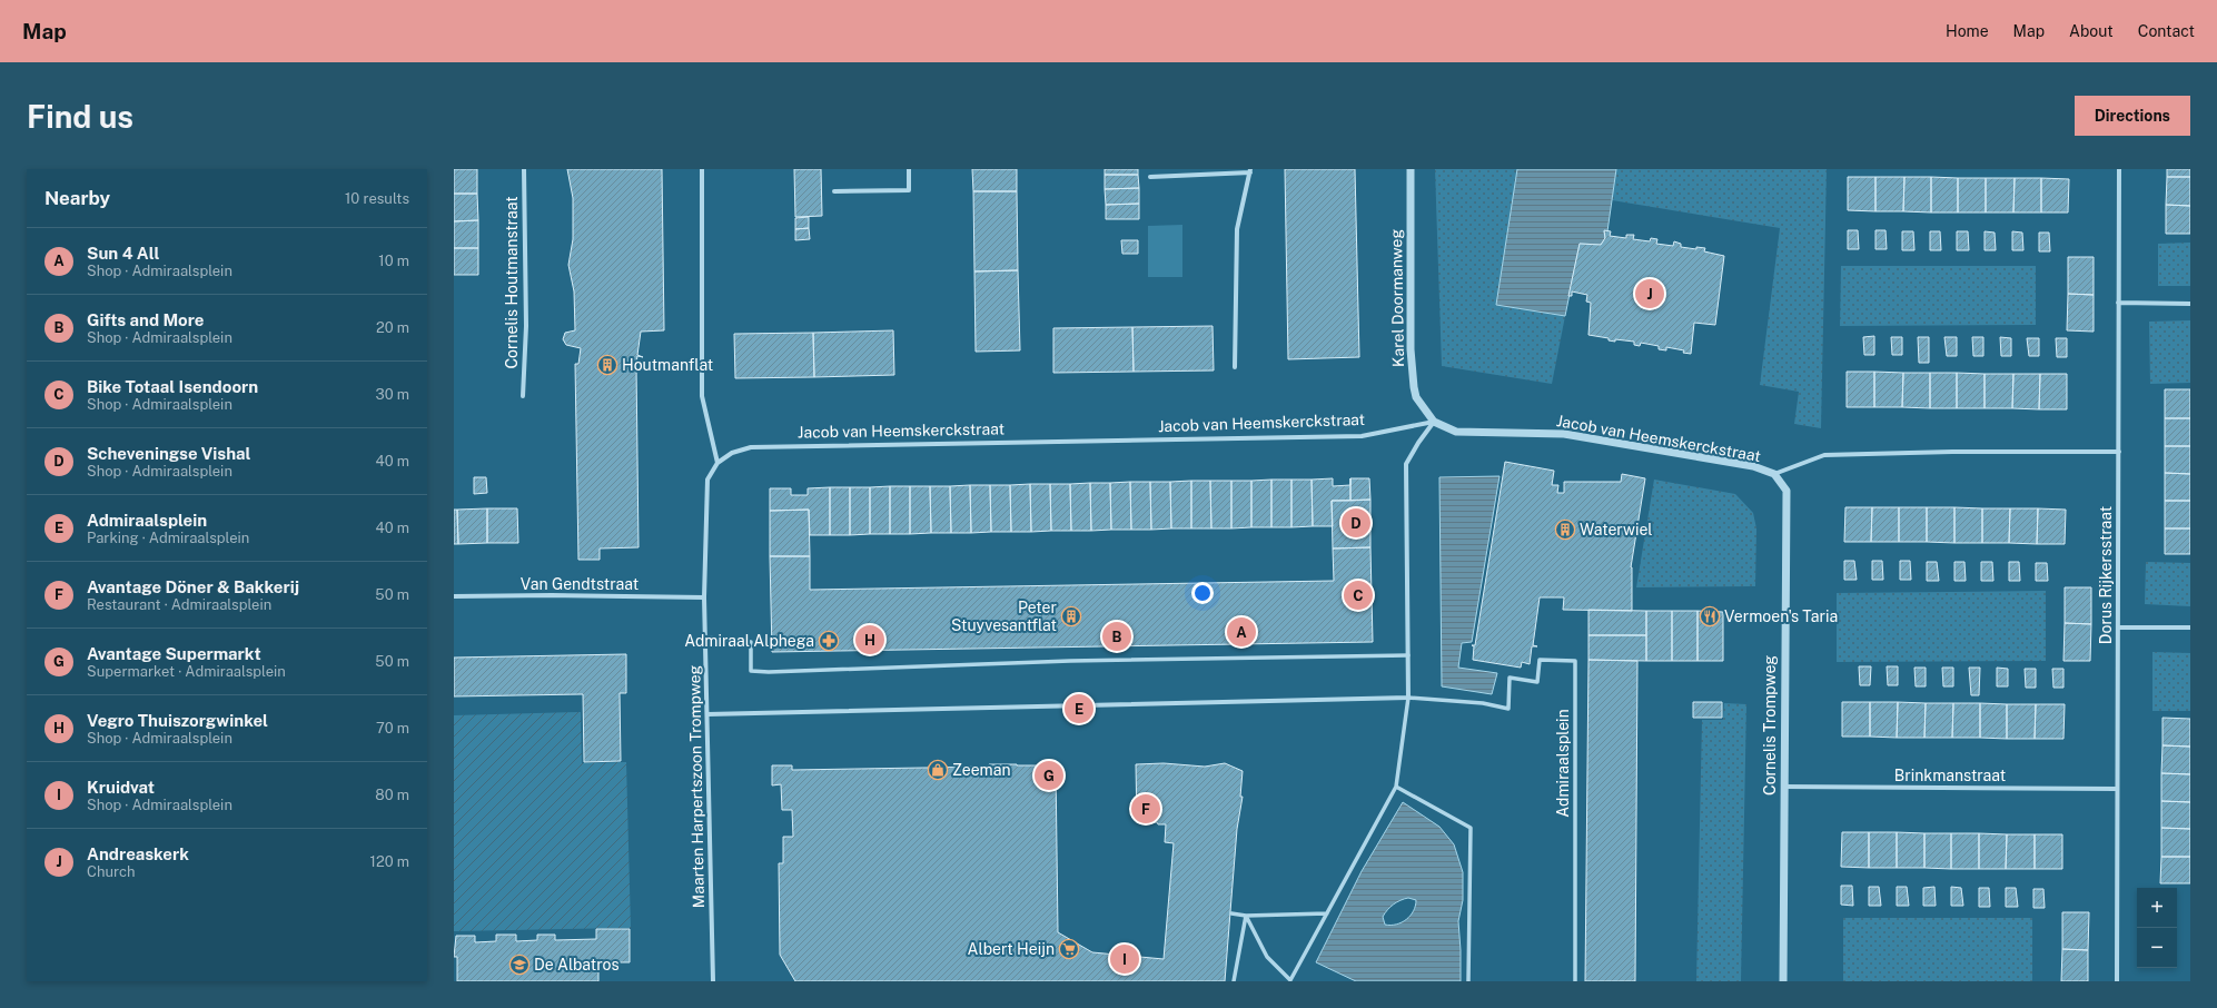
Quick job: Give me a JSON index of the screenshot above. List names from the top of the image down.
{
  "streets": {
    "street": [
      "Cornelis Houtmanstraat",
      "Karel Doormanweg",
      "Jacob van Heemskerckstraat",
      "Dorus Rijkersstraat",
      "Van Gendtstraat",
      "Cornelis Trompweg",
      "Admiraalsplein",
      "Brinkmanstraat",
      "Maarten Harpertszoon Trompweg"
    ]
  },
  "crossings": [
    ["Karel Doormanweg", "Jacob van Heemskerckstraat"],
    ["Jacob van Heemskerckstraat", "Dorus Rijkersstraat"],
    ["Jacob van Heemskerckstraat", "Cornelis Trompweg"],
    ["Jacob van Heemskerckstraat", "Maarten Harpertszoon Trompweg"],
    ["Dorus Rijkersstraat", "Brinkmanstraat"],
    ["Van Gendtstraat", "Maarten Harpertszoon Trompweg"],
    ["Cornelis Trompweg", "Brinkmanstraat"]
  ],
  "places": {
    "building": ["Houtmanflat", "Waterwiel", "Peter Stuyvesantflat"],
    "restaurant": ["Vermoen's Taria"],
    "pharmacy": ["Admiraal Alphega"],
    "shop": ["Zeeman"],
    "supermarket": ["Albert Heijn"],
    "school or university": ["De Albatros"]
  },
  "page": {
    "header": "Map",
    "nav": [
      "Home",
      "Map",
      "About",
      "Contact"
    ],
    "buttons": "Directions",
    "title": "Find us",
    "heading": ["Nearby", "10 results"],
    "list": [
      {
        "mark": "A",
        "name": "Sun 4 All",
        "note": "Shop · Admiraalsplein",
        "value": "10 m"
      },
      {
        "mark": "B",
        "name": "Gifts and More",
        "note": "Shop · Admiraalsplein",
        "value": "20 m"
      },
      {
        "mark": "C",
        "name": "Bike Totaal Isendoorn",
        "note": "Shop · Admiraalsplein",
        "value": "30 m"
      },
      {
        "mark": "D",
        "name": "Scheveningse Vishal",
        "note": "Shop · Admiraalsplein",
        "value": "40 m"
      },
      {
        "mark": "E",
        "name": "Admiraalsplein",
        "note": "Parking · Admiraalsplein",
        "value": "40 m"
      },
      {
        "mark": "F",
        "name": "Avantage Döner & Bakkerij",
        "note": "Restaurant · Admiraalsplein",
        "value": "50 m"
      },
      {
        "mark": "G",
        "name": "Avantage Supermarkt",
        "note": "Supermarket · Admiraalsplein",
        "value": "50 m"
      },
      {
        "mark": "H",
        "name": "Vegro Thuiszorgwinkel",
        "note": "Shop · Admiraalsplein",
        "value": "70 m"
      },
      {
        "mark": "I",
        "name": "Kruidvat",
        "note": "Shop · Admiraalsplein",
        "value": "80 m"
      },
      {
        "mark": "J",
        "name": "Andreaskerk",
        "note": "Church",
        "value": "120 m"
      }
    ],
    "pins": [
      "J",
      "D",
      "C",
      "A",
      "B",
      "H",
      "E",
      "G",
      "F",
      "I"
    ],
    "map_buttons": ["+", "−"]
  }
}
